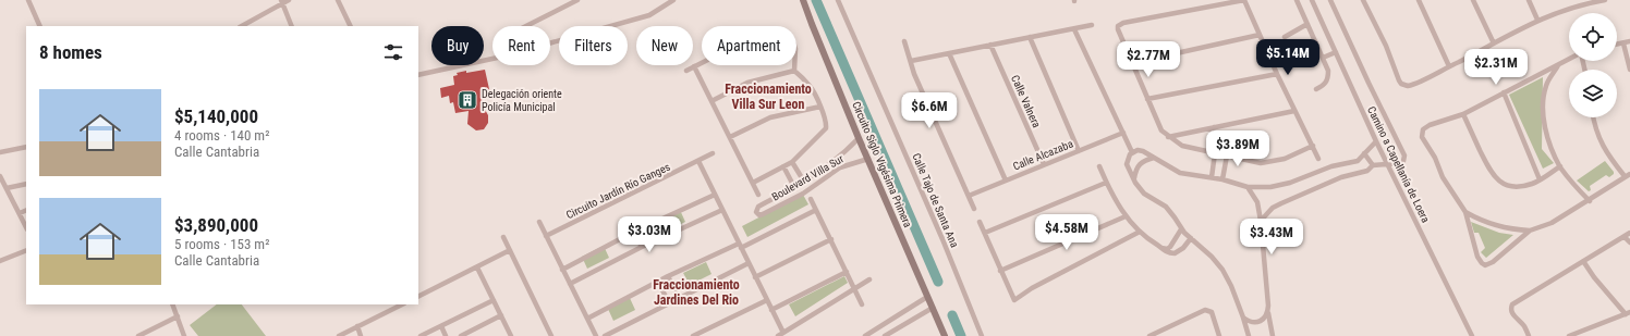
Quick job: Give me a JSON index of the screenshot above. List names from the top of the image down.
{
  "streets": {
    "main road": ["Circuito Siglo Vigésima Primera"],
    "street": [
      "Calle Valnera",
      "Calle Alcazaba",
      "Camino a Capellanía de Loera",
      "Boulevard Villa Sur",
      "Circuito Jardín Río Ganges",
      "Calle Tajo de Santa Ana"
    ]
  },
  "crossings": [
    ["Calle Valnera", "Calle Alcazaba"],
    ["Circuito Siglo Vigésima Primera", "Boulevard Villa Sur"]
  ],
  "districts": ["Fraccionamiento Villa Sur Leon", "Fraccionamiento Jardines Del Rio"],
  "places": {
    "building": ["Delegación oriente Policía Municipal"]
  },
  "page": {
    "chip": [
      "Buy",
      "Rent",
      "Filters",
      "New",
      "Apartment"
    ],
    "heading": "8 homes",
    "price": [
      "$5.14M",
      "$2.77M",
      "$2.31M",
      "$6.6M",
      "$3.89M",
      "$4.58M",
      "$3.03M",
      "$3.43M"
    ],
    "list": [
      {
        "name": "$5,140,000",
        "note": "4 rooms · 140 m² · Calle Cantabria"
      },
      {
        "name": "$3,890,000",
        "note": "5 rooms · 153 m² · Calle Cantabria"
      }
    ]
  }
}
